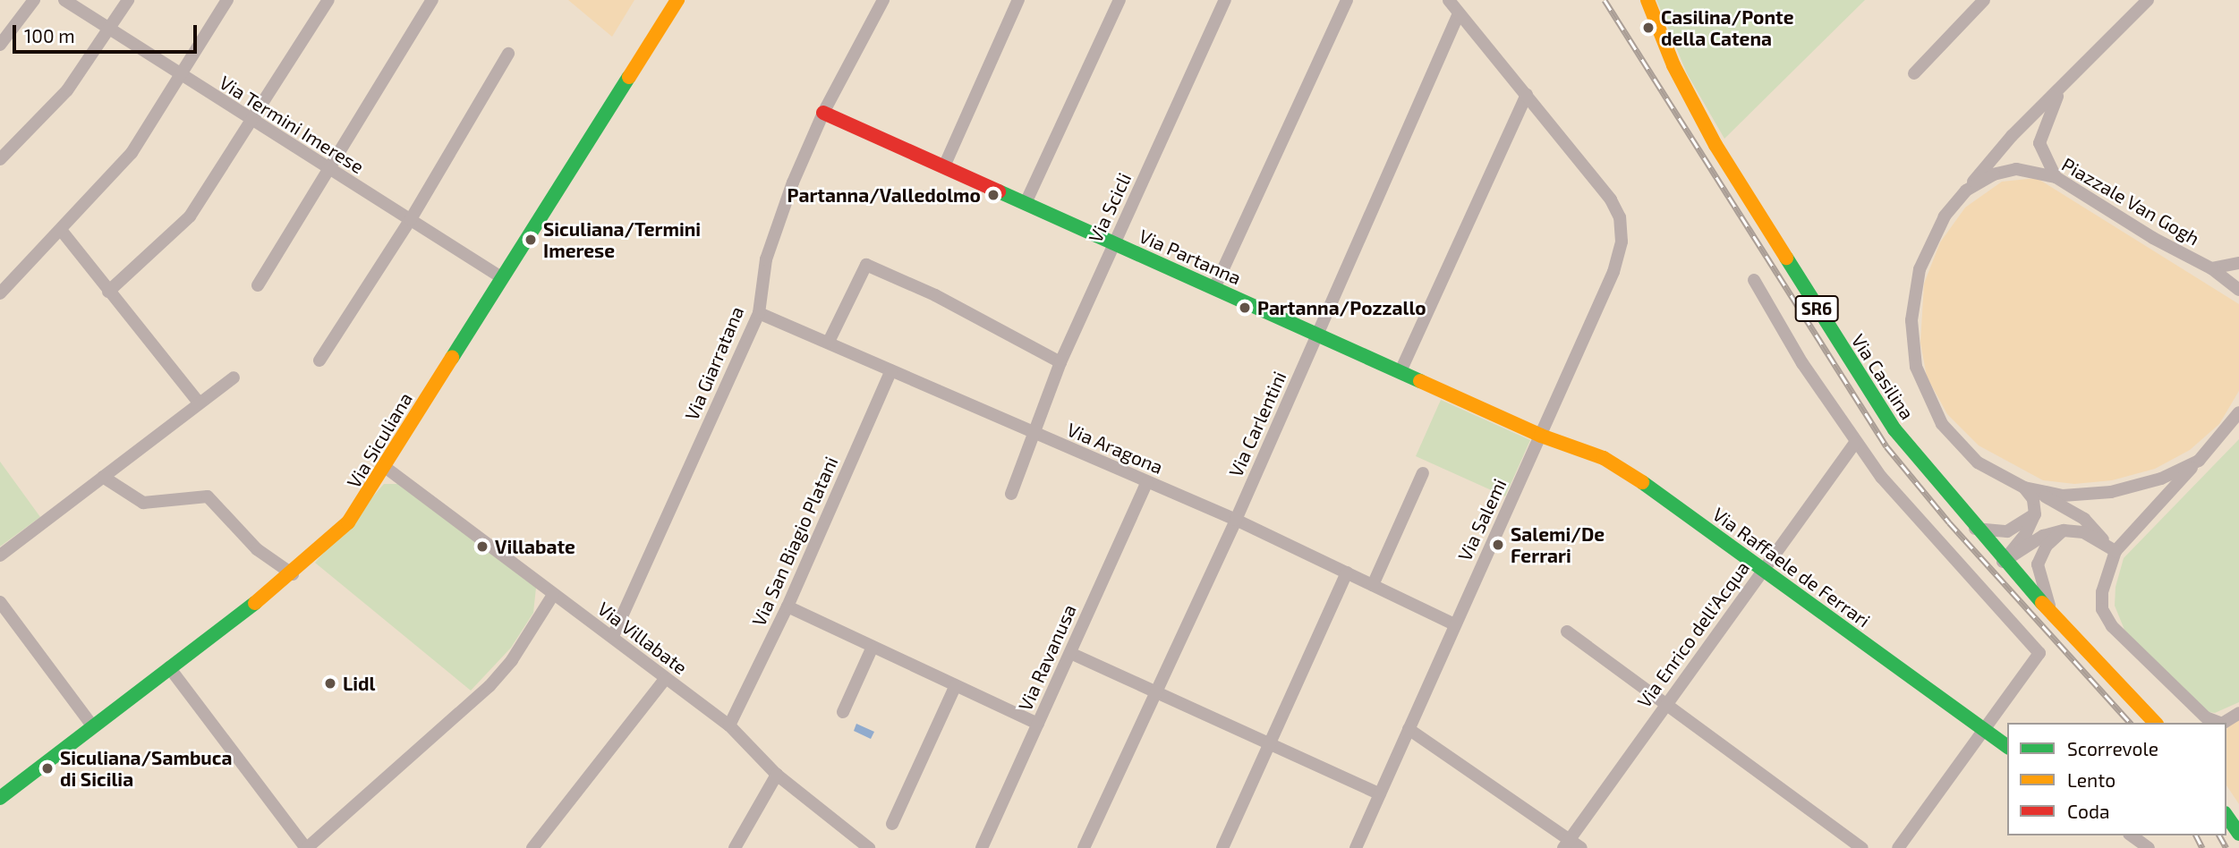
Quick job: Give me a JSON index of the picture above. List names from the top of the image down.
{
  "streets": {
    "street": [
      "Via Termini Imerese",
      "Piazzale Van Gogh",
      "Via Scicli",
      "Via Partanna",
      "SR6",
      "Via Giarratana",
      "Via Casilina",
      "Via Carlentini",
      "Via Siculiana",
      "Via Aragona",
      "Via Salemi",
      "Via San Biagio Platani",
      "Via Raffaele de Ferrari",
      "Via Enrico dell'Acqua",
      "Via Villabate",
      "Via Ravanusa"
    ]
  },
  "crossings": [
    ["Via Termini Imerese", "Via Siculiana"],
    ["Via Scicli", "Via Partanna"],
    ["Via Scicli", "Via Aragona"],
    ["Via Partanna", "Via Giarratana"],
    ["Via Partanna", "Via Carlentini"],
    ["Via Partanna", "Via Salemi"],
    ["Via Partanna", "Via Raffaele de Ferrari"],
    ["Via Giarratana", "Via Aragona"],
    ["Via Giarratana", "Via Villabate"],
    ["Via Carlentini", "Via Aragona"],
    ["Via Siculiana", "Via Villabate"],
    ["Via Aragona", "Via Salemi"],
    ["Via Aragona", "Via San Biagio Platani"],
    ["Via Aragona", "Via Ravanusa"],
    ["Via Salemi", "Via Raffaele de Ferrari"],
    ["Via San Biagio Platani", "Via Villabate"],
    ["Via Raffaele de Ferrari", "Via Enrico dell'Acqua"]
  ],
  "places": [
    "Casilina/Ponte della Catena",
    "Partanna/Valledolmo",
    "Siculiana/Termini Imerese",
    "Partanna/Pozzallo",
    "Salemi/De Ferrari",
    "Villabate",
    "Lidl",
    "Siculiana/Sambuca di Sicilia"
  ],
  "legend": ["Scorrevole", "Lento", "Coda"],
  "scale_bar": "100 m"
}
